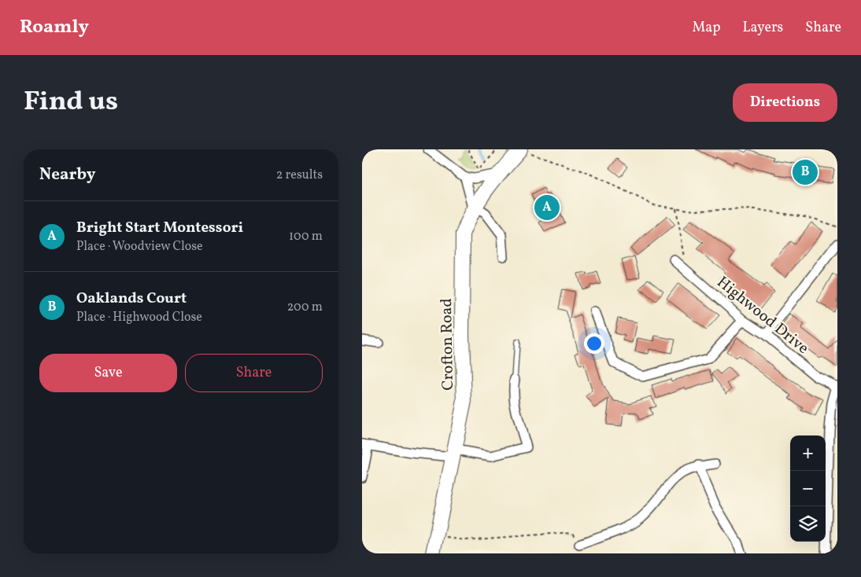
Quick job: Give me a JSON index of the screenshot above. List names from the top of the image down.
{
  "streets": {
    "main road": ["Crofton Road"],
    "street": ["Highwood Drive"]
  },
  "page": {
    "header": "Roamly",
    "nav": ["Map", "Layers", "Share"],
    "title": "Find us",
    "buttons": [
      "Directions",
      ["Save", "Share"]
    ],
    "heading": ["Nearby", "2 results"],
    "pins": ["B", "A"],
    "list": [
      {
        "mark": "A",
        "name": "Bright Start Montessori",
        "note": "Place · Woodview Close",
        "value": "100 m"
      },
      {
        "mark": "B",
        "name": "Oaklands Court",
        "note": "Place · Highwood Close",
        "value": "200 m"
      }
    ],
    "map_buttons": ["+", "−"]
  }
}
